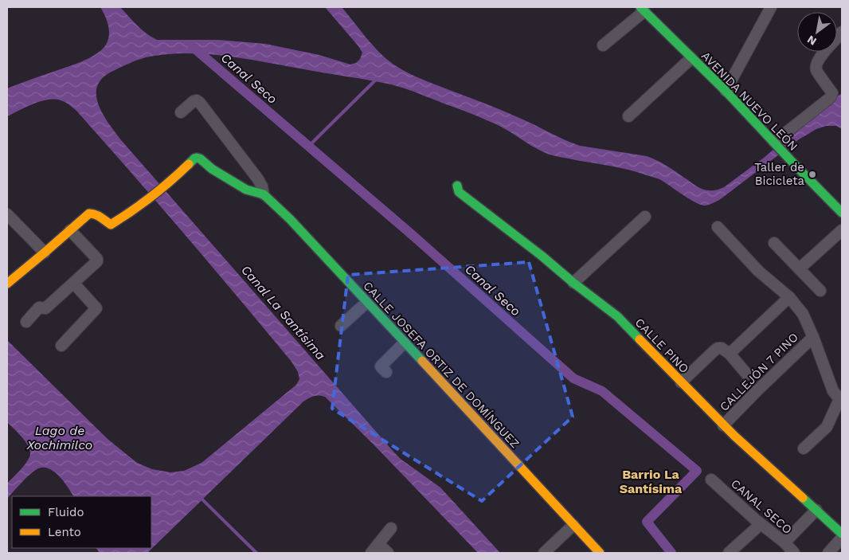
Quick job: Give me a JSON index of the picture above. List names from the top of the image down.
{
  "streets": {
    "street": [
      "AVENIDA NUEVO LEÓN",
      "CALLE PINO",
      "CALLE JOSEFA ORTIZ DE DOMÍNGUEZ",
      "CALLEJÓN 7 PINO",
      "CANAL SECO"
    ]
  },
  "crossings": [
    ["CALLE PINO", "CALLEJÓN 7 PINO"]
  ],
  "districts": ["Barrio La Santísima"],
  "water": ["Canal Seco", "Canal La Santísima", "Lago de Xochimilco"],
  "places": ["Taller de Bicicleta"],
  "legend": ["Fluido", "Lento"],
  "north": "bottom left"
}
